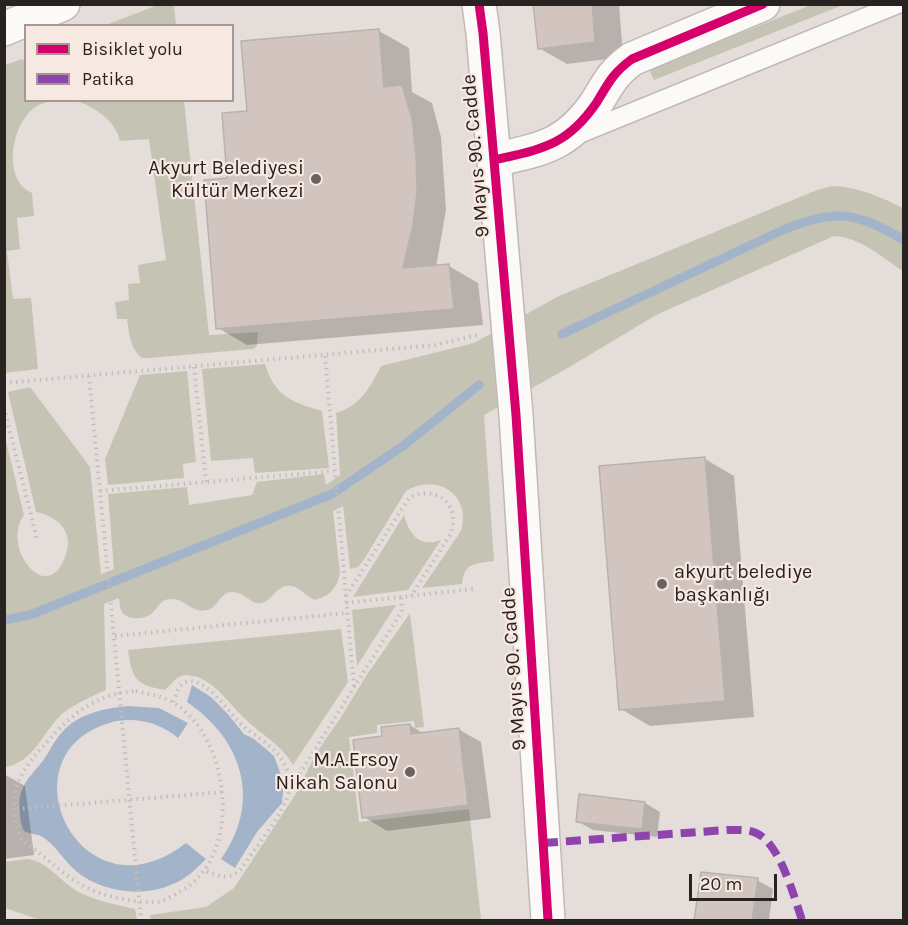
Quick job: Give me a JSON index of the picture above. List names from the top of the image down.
{
  "streets": {
    "street": ["9 Mayıs 90. Cadde"]
  },
  "places": ["Akyurt Belediyesi Kültür Merkezi", "akyurt belediye başkanlığı", "M.A.Ersoy Nikah Salonu"],
  "legend": ["Bisiklet yolu", "Patika"],
  "scale_bar": "20 m"
}
